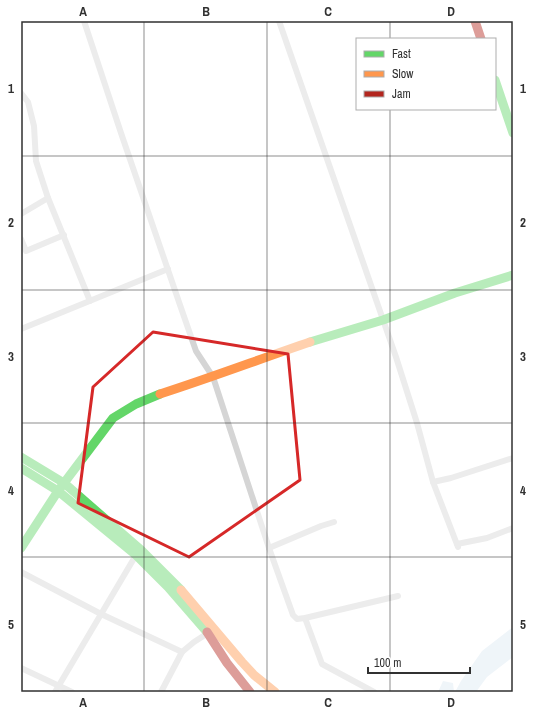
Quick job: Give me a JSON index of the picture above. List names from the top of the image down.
{
  "legend": ["Fast", "Slow", "Jam"],
  "scale_bar": "100 m",
  "grid": {
    "columns": [
      "A",
      "B",
      "C",
      "D"
    ],
    "rows": [
      "1",
      "2",
      "3",
      "4",
      "5"
    ]
  }
}
